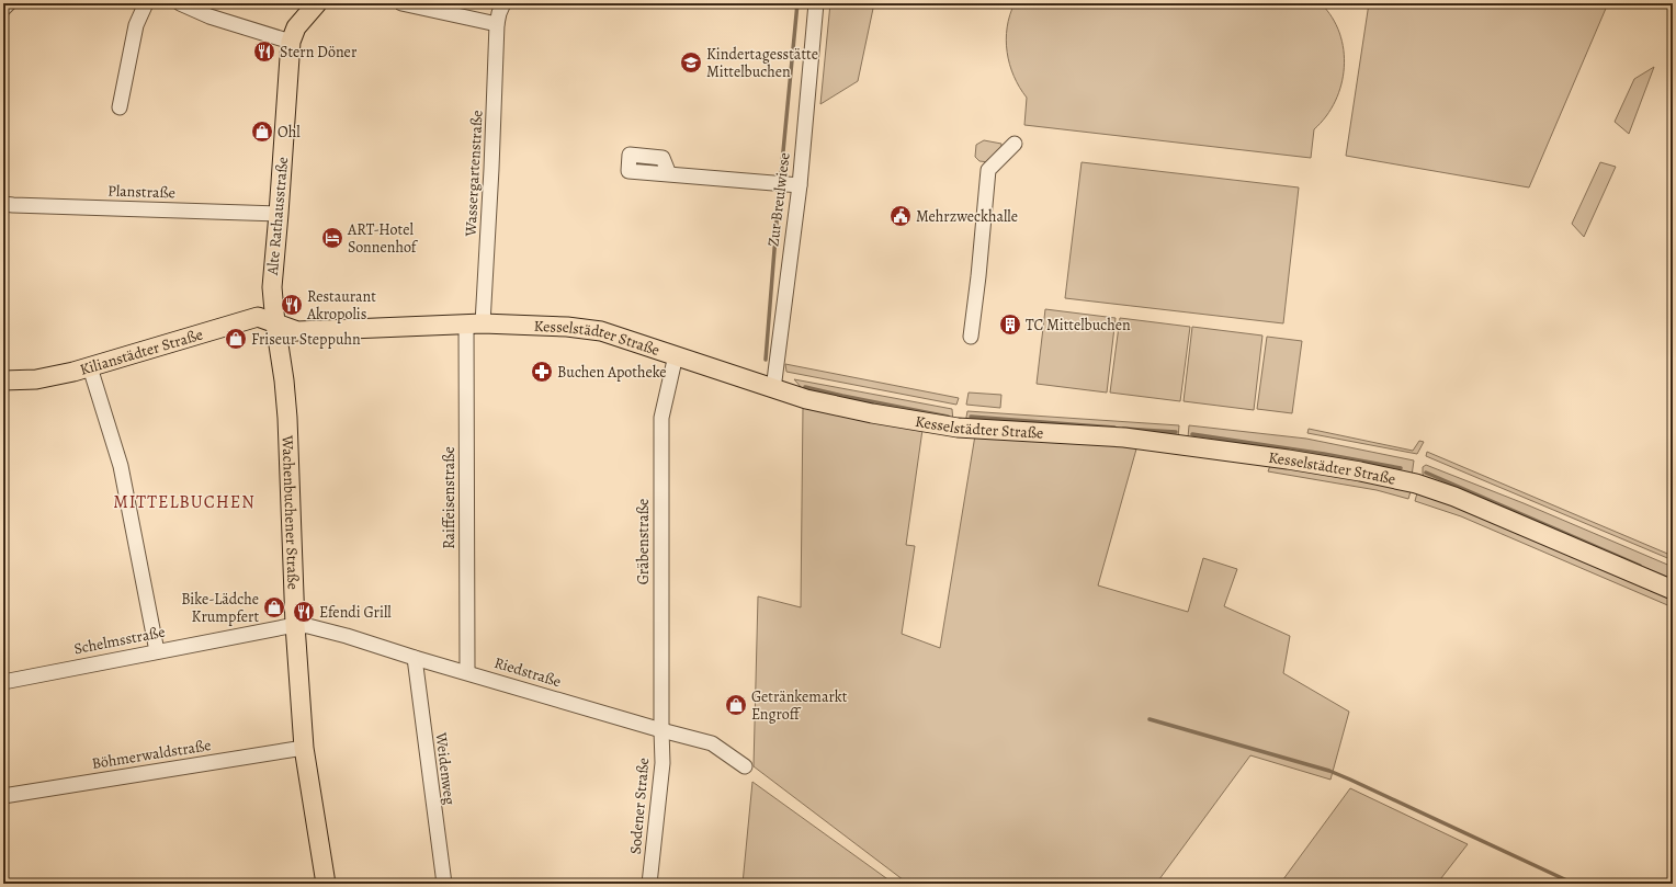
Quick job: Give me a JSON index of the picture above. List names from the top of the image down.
{
  "streets": {
    "main road": [
      "Alte Rathausstraße",
      "Kesselstädter Straße",
      "Kilianstädter Straße",
      "Wachenbuchener Straße"
    ],
    "street": [
      "Wassergartenstraße",
      "Planstraße",
      "Zur Breulwiese",
      "Raiffeisenstraße",
      "Gräbenstraße",
      "Schelmsstraße",
      "Riedstraße",
      "Böhmerwaldstraße",
      "Weidenweg",
      "Sodener Straße"
    ]
  },
  "crossings": [
    ["Wassergartenstraße", "Kesselstädter Straße"],
    ["Wassergartenstraße", "Raiffeisenstraße"],
    ["Planstraße", "Alte Rathausstraße"],
    ["Zur Breulwiese", "Kesselstädter Straße"],
    ["Alte Rathausstraße", "Kesselstädter Straße"],
    ["Alte Rathausstraße", "Kilianstädter Straße"],
    ["Alte Rathausstraße", "Wachenbuchener Straße"],
    ["Kesselstädter Straße", "Kilianstädter Straße"],
    ["Kesselstädter Straße", "Raiffeisenstraße"],
    ["Kesselstädter Straße", "Wachenbuchener Straße"],
    ["Kesselstädter Straße", "Gräbenstraße"],
    ["Kilianstädter Straße", "Wachenbuchener Straße"],
    ["Raiffeisenstraße", "Riedstraße"],
    ["Wachenbuchener Straße", "Schelmsstraße"],
    ["Wachenbuchener Straße", "Riedstraße"],
    ["Wachenbuchener Straße", "Böhmerwaldstraße"],
    ["Gräbenstraße", "Riedstraße"],
    ["Gräbenstraße", "Sodener Straße"],
    ["Schelmsstraße", "Riedstraße"],
    ["Riedstraße", "Weidenweg"],
    ["Riedstraße", "Sodener Straße"]
  ],
  "districts": ["MITTELBUCHEN"],
  "places": {
    "restaurant": ["Stern Döner", "Restaurant Akropolis", "Efendi Grill"],
    "school or university": ["Kindertagesstätte Mittelbuchen"],
    "shop": [
      "Ohl",
      "Friseur Steppuhn",
      "Bike-Lädche Krumpfert",
      "Getränkemarkt Engroff"
    ],
    "public building": ["Mehrzweckhalle"],
    "hotel": ["ART-Hotel Sonnenhof"],
    "building": ["TC Mittelbuchen"],
    "pharmacy": ["Buchen Apotheke"]
  }
}
